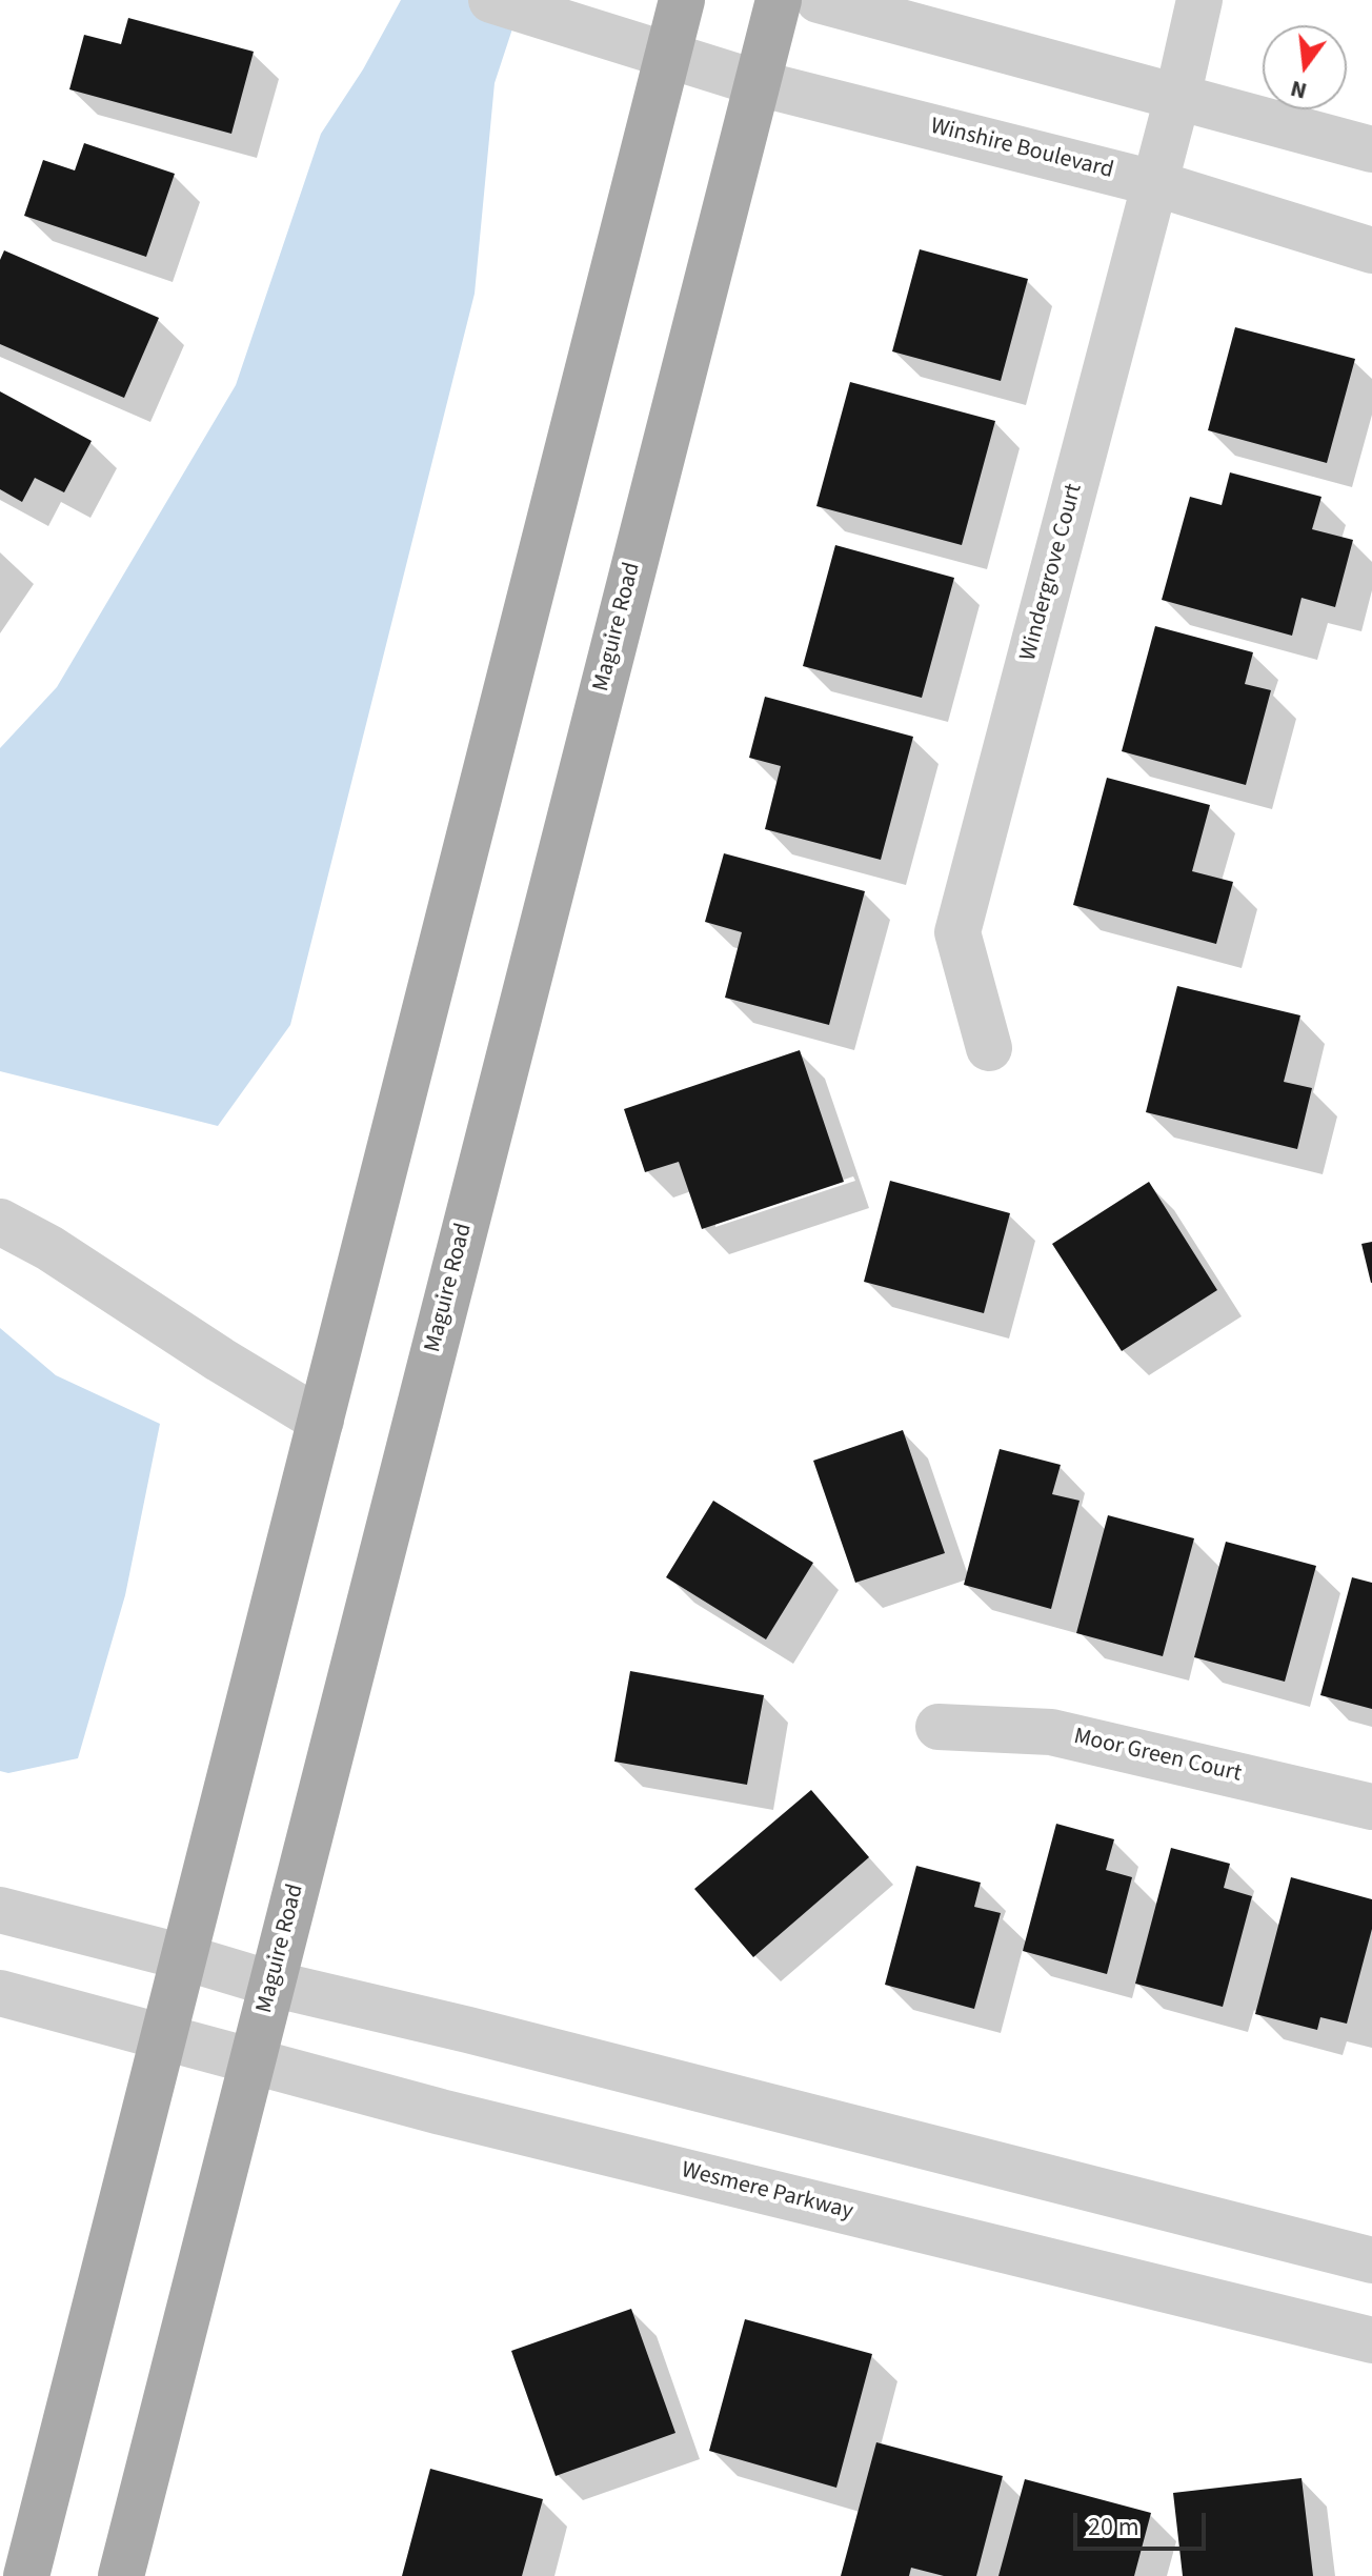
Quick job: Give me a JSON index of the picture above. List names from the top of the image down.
{
  "streets": {
    "main road": ["Maguire Road"],
    "street": [
      "Winshire Boulevard",
      "Windergrove Court",
      "Moor Green Court",
      "Wesmere Parkway"
    ]
  },
  "crossings": [
    ["Winshire Boulevard", "Windergrove Court"],
    ["Winshire Boulevard", "Maguire Road"],
    ["Maguire Road", "Wesmere Parkway"]
  ],
  "scale_bar": "20 m",
  "north": "bottom"
}
